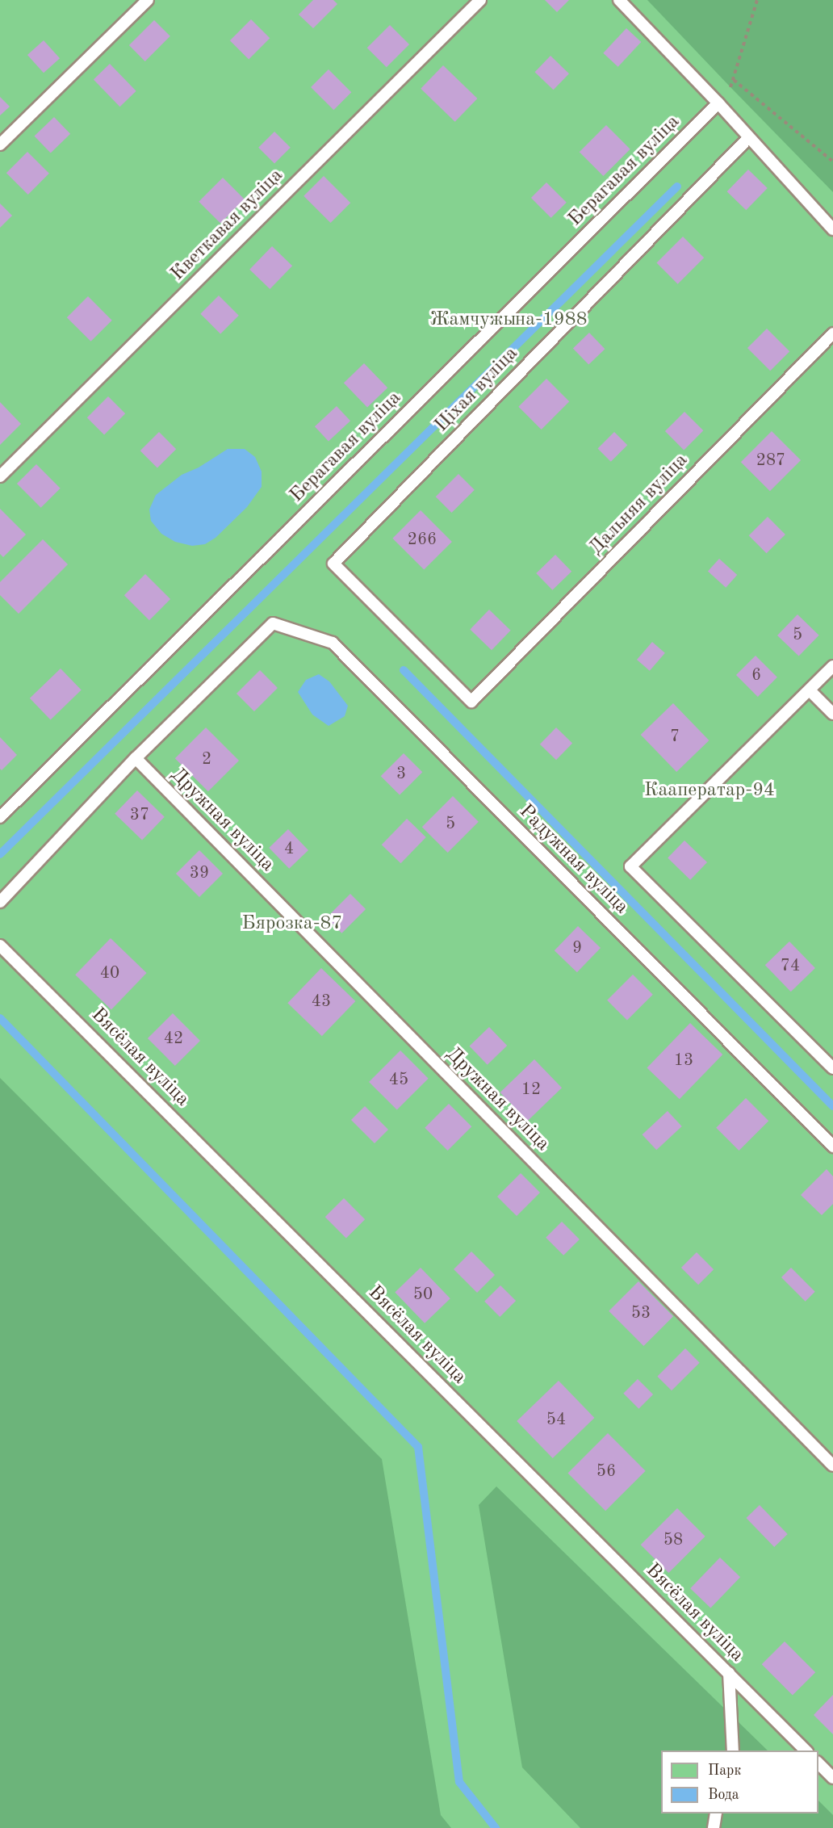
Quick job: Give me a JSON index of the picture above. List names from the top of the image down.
{
  "streets": {
    "lane": [
      "Берагавая вуліца",
      "Кветкавая вуліца",
      "Ціхая вуліца",
      "Дальняя вуліца",
      "Дружная вуліца",
      "Радужная вуліца",
      "Вясёлая вуліца"
    ]
  },
  "crossings": [
    ["Ціхая вуліца", "Дальняя вуліца"],
    ["Дружная вуліца", "Радужная вуліца"]
  ],
  "parks": ["Жамчужына-1988", "Кааператар-94", "Бярозка-87"],
  "house_numbers": [
    "287",
    "266",
    "5",
    "6",
    "7",
    "2",
    "3",
    "37",
    "5",
    "4",
    "39",
    "9",
    "74",
    "40",
    "43",
    "42",
    "13",
    "45",
    "12",
    "50",
    "53",
    "54",
    "56",
    "58"
  ],
  "legend": ["Парк", "Вода"]
}
